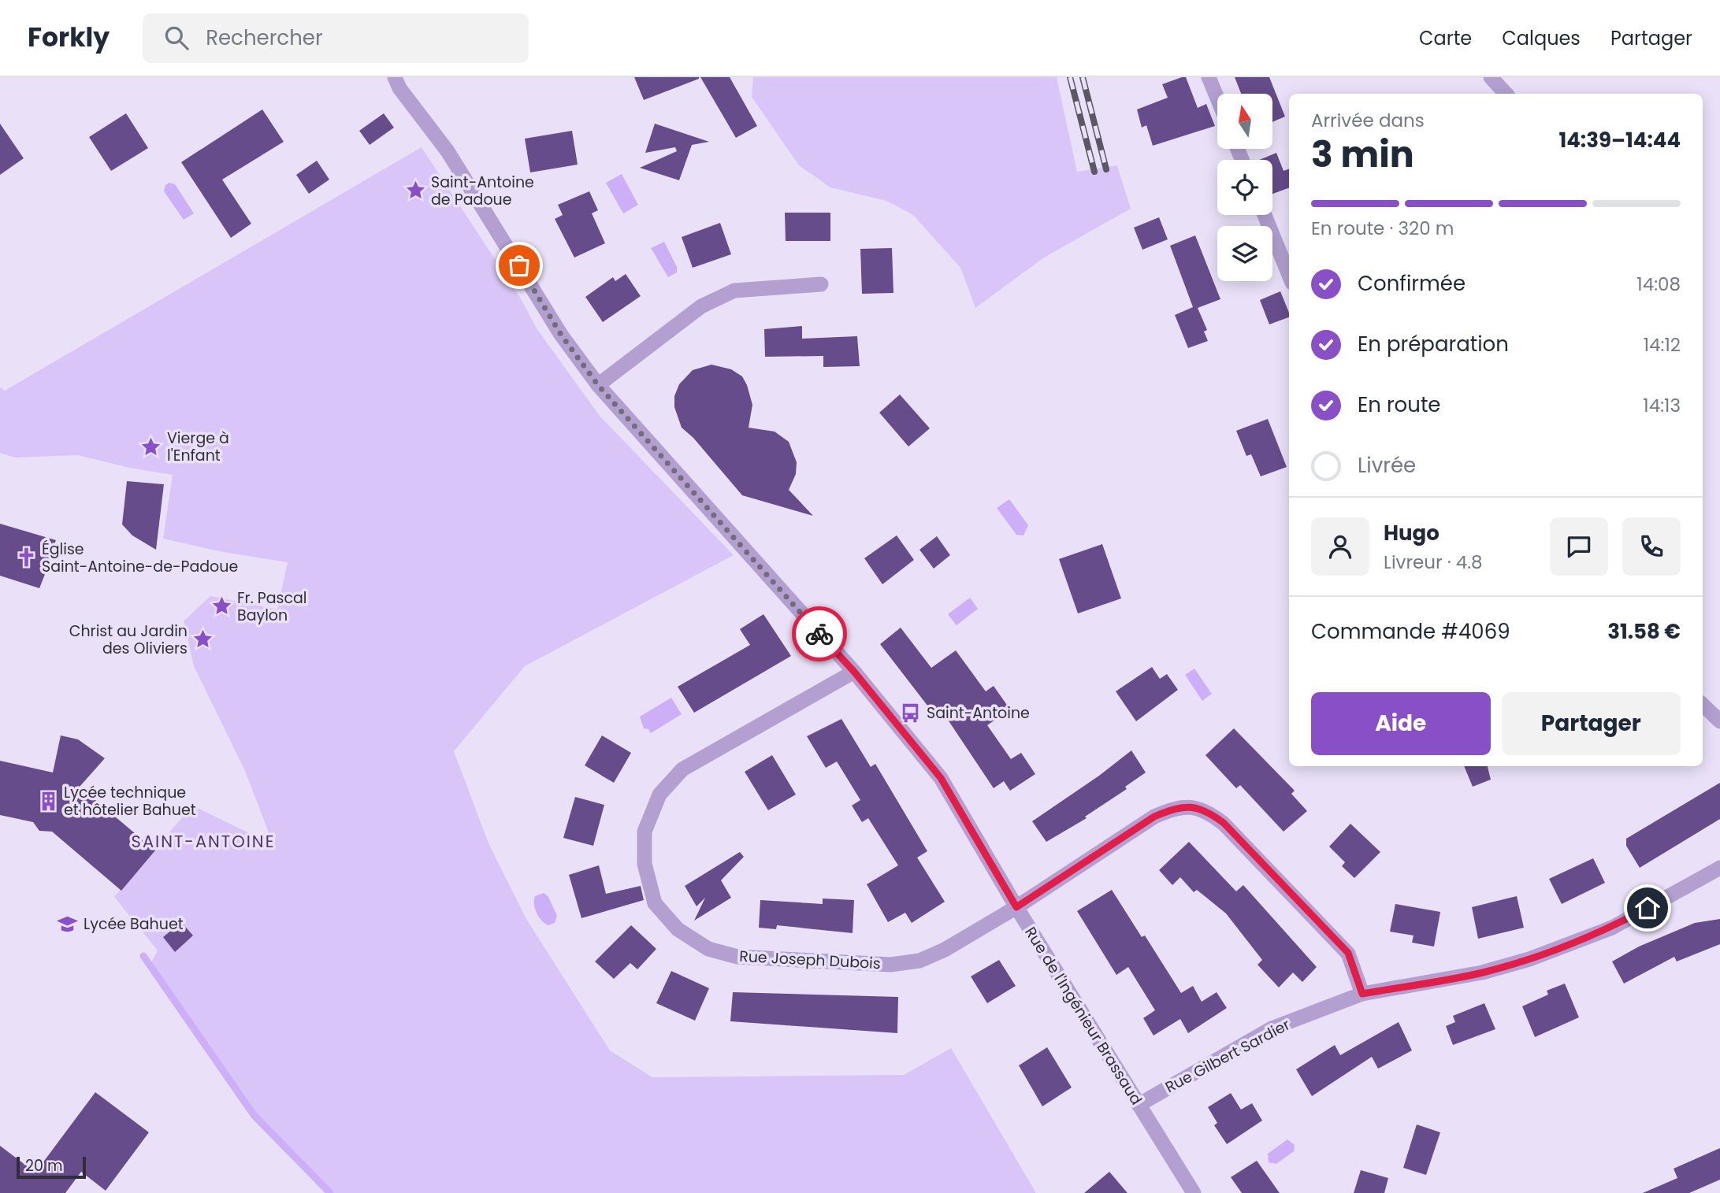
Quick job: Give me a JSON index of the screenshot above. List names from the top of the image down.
{
  "streets": {
    "street": ["Rue Joseph Dubois", "Rue de l'Ingénieur Brassaud", "Rue Gilbert Sardier"]
  },
  "crossings": [
    ["Rue Joseph Dubois", "Rue de l'Ingénieur Brassaud"],
    ["Rue Joseph Dubois", "Rue Gilbert Sardier"],
    ["Rue de l'Ingénieur Brassaud", "Rue Gilbert Sardier"]
  ],
  "districts": ["SAINT-ANTOINE"],
  "places": {
    "place": [
      "Saint-Antoine de Padoue",
      "Vierge à l'Enfant",
      "Fr. Pascal Baylon",
      "Christ au Jardin des Oliviers"
    ],
    "church": ["Église Saint-Antoine-de-Padoue"],
    "bus stop": ["Saint-Antoine"],
    "building": ["Lycée technique et hôtelier Bahuet"],
    "school or university": ["Lycée Bahuet"]
  },
  "scale_bar": "20 m",
  "north": "top",
  "page": {
    "header": "Forkly",
    "search": "Rechercher",
    "nav": ["Carte", "Calques", "Partager"],
    "heading": ["3 min", "Arrivée dans", "14:39–14:44"],
    "panel": [
      "Hugo",
      "Livreur · 4.8",
      "Commande #4069",
      "31.58 €"
    ],
    "bar": "En route · 320 m",
    "list": [
      ["Confirmée", "14:08"],
      ["En préparation", "14:12"],
      ["En route", "14:13"],
      "Livrée"
    ],
    "buttons": ["Aide", "Partager"],
    "scale": "20 m"
  }
}
